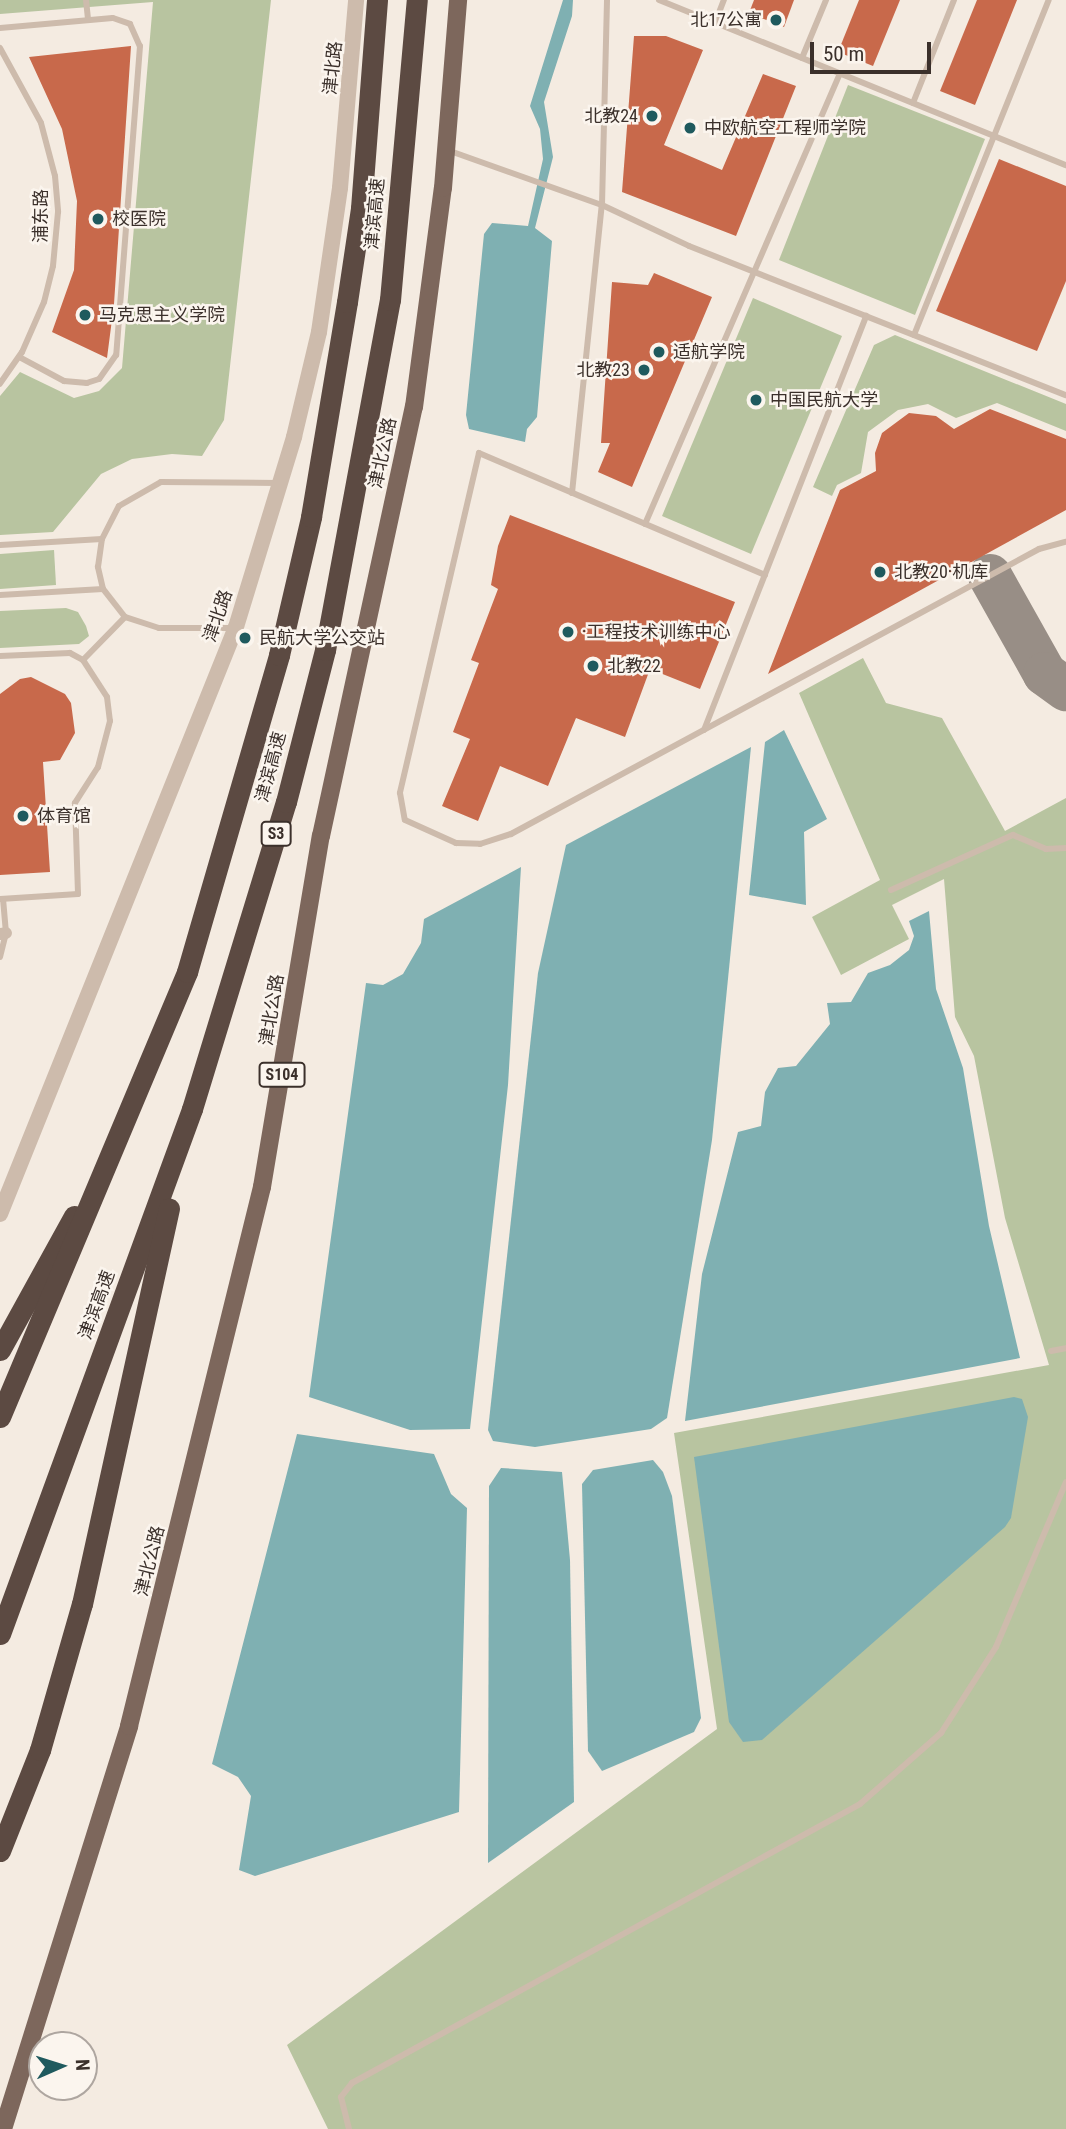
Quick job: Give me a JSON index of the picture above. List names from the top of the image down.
{
  "streets": {
    "highway": ["津滨高速", "S3"],
    "main road": ["津北公路", "S104"],
    "street": ["津北路"],
    "lane": ["浦东路"]
  },
  "places": [
    "北17公寓",
    "北教24",
    "中欧航空工程师学院",
    "校医院",
    "马克思主义学院",
    "适航学院",
    "北教23",
    "中国民航大学",
    "北教20·机库",
    "·工程技术训练中心",
    "民航大学公交站",
    "北教22",
    "体育馆"
  ],
  "scale_bar": "50 m",
  "north": "right"
}
